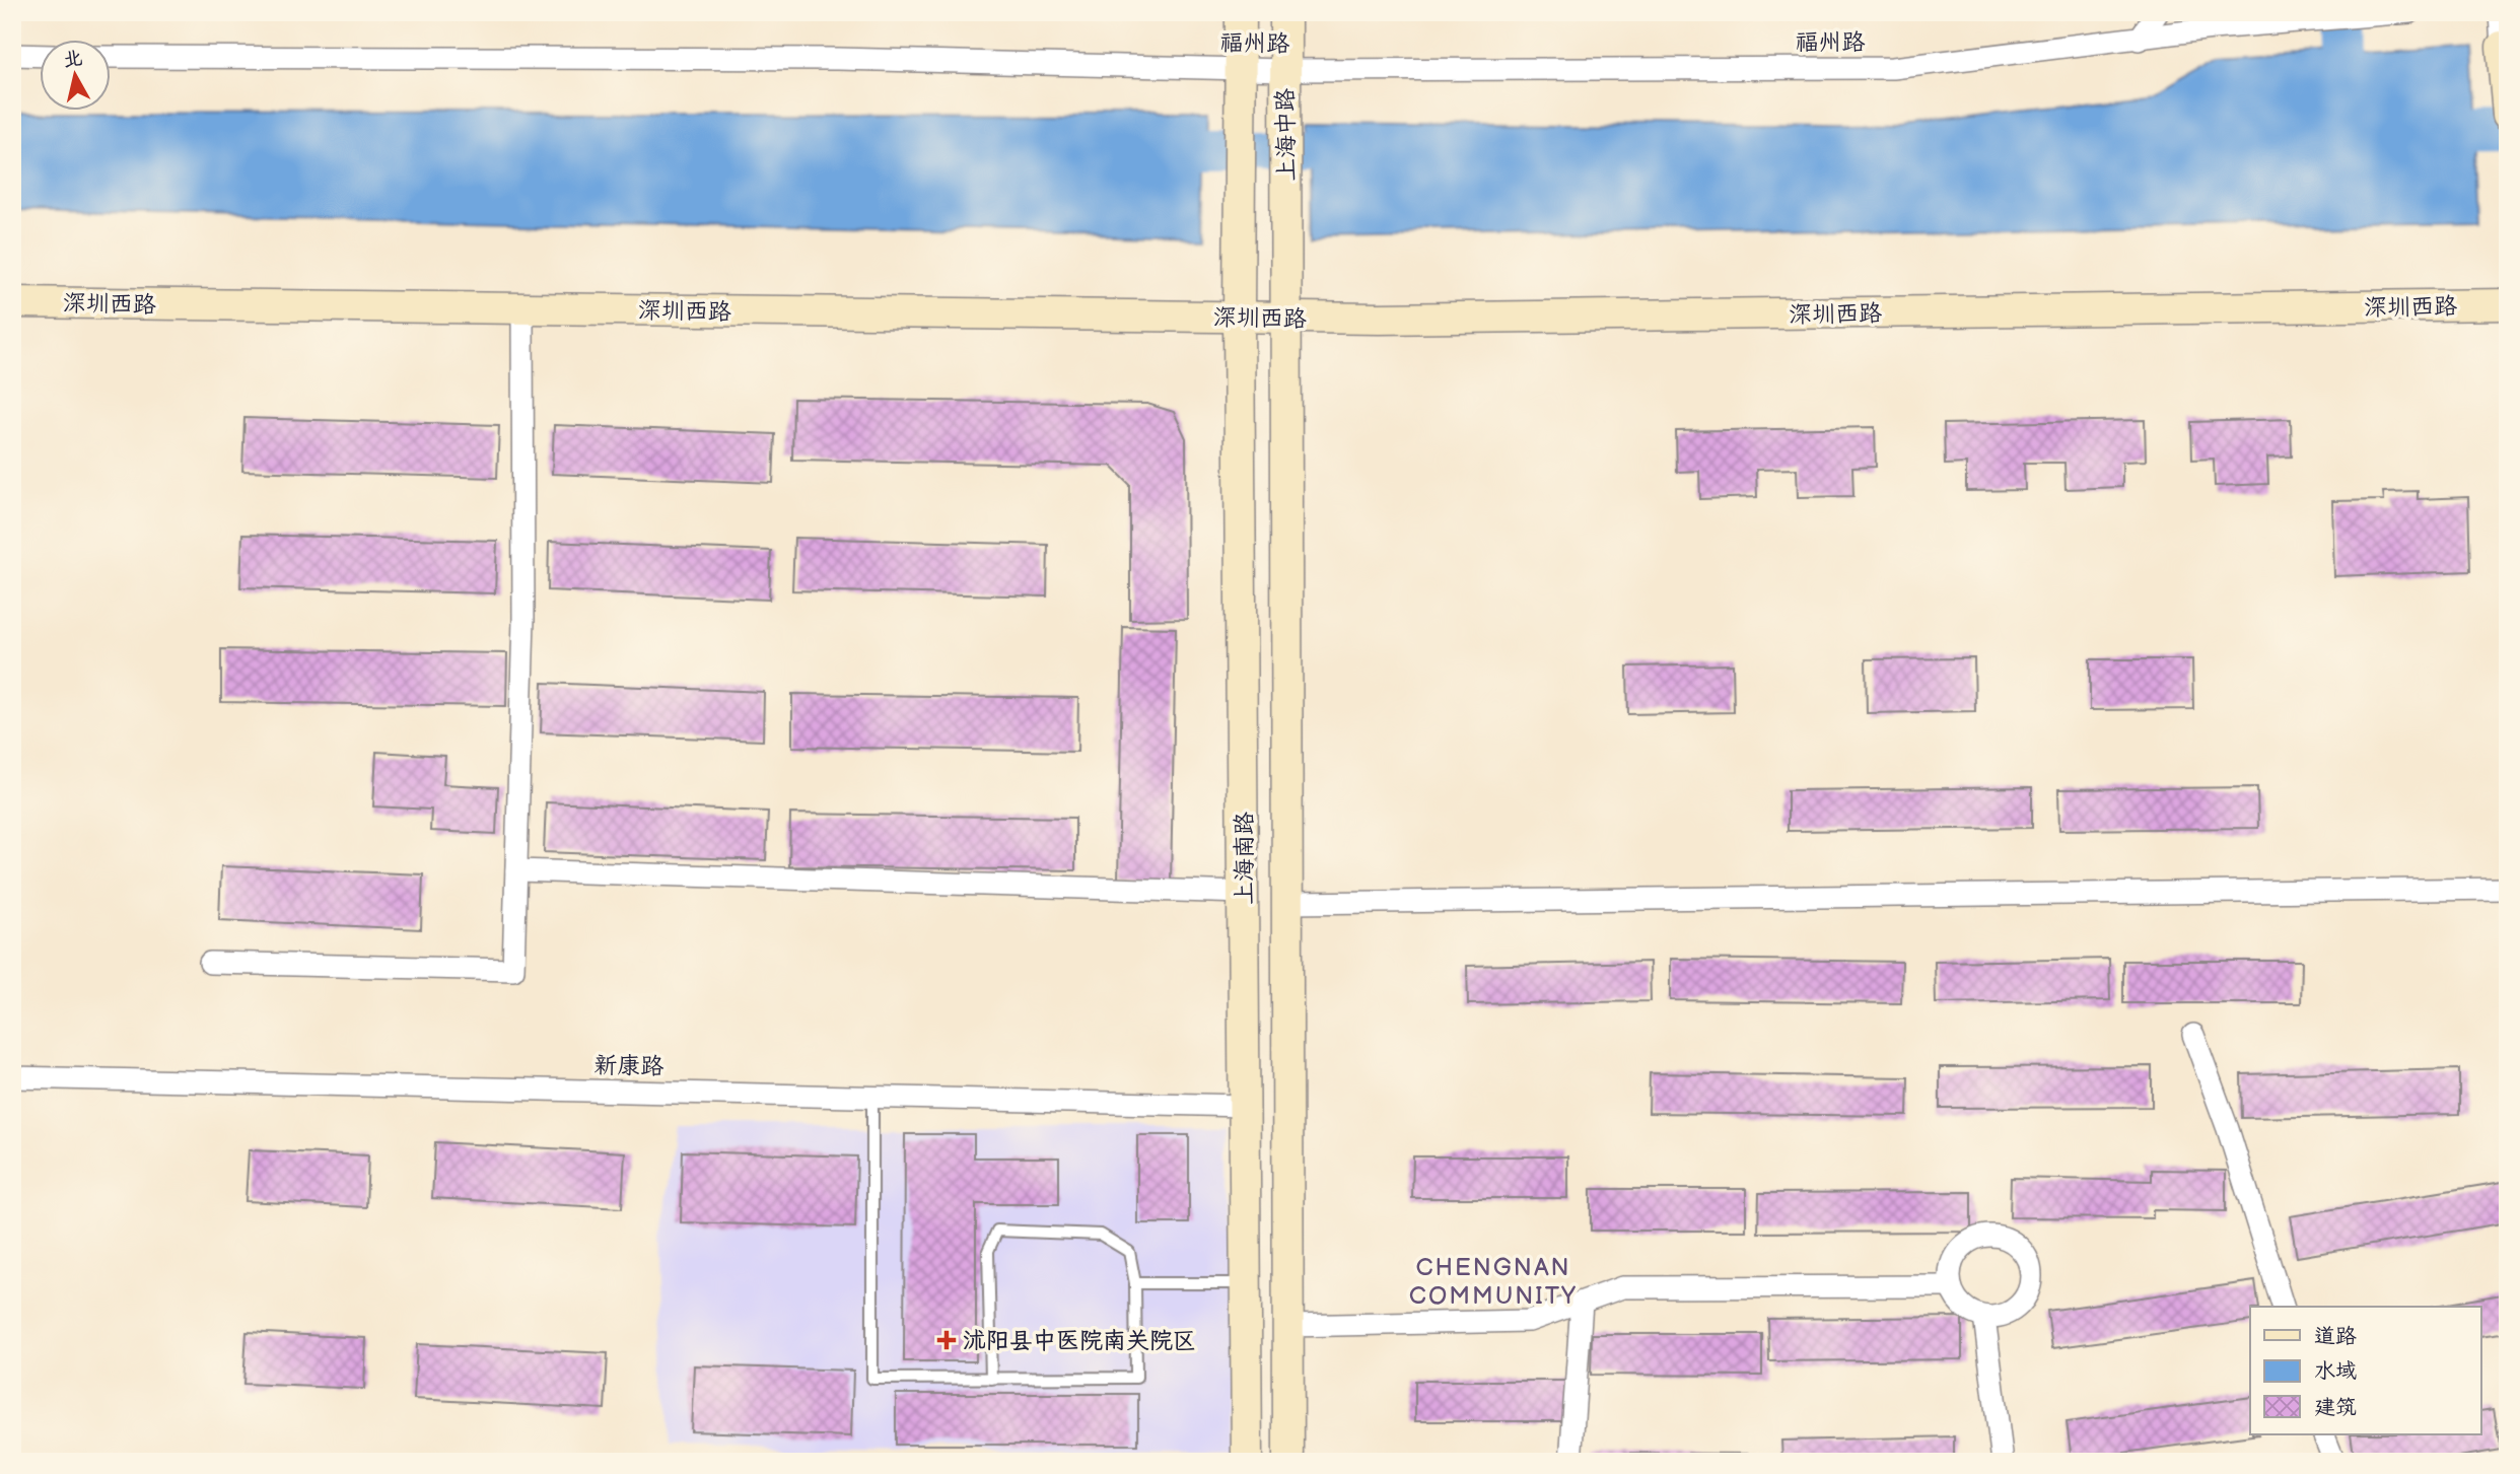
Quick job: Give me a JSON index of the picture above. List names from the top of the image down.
{
  "streets": {
    "main road": ["上海中路", "深圳西路", "上海南路"],
    "street": ["福州路", "新康路"]
  },
  "crossings": [
    ["福州路", "上海中路"],
    ["上海中路", "上海南路"],
    ["深圳西路", "上海南路"],
    ["上海南路", "新康路"]
  ],
  "districts": ["CHENGNAN COMMUNITY"],
  "places": {
    "health": ["沭阳县中医院南关院区"]
  },
  "legend": ["道路", "水域", "建筑"],
  "north": "top"
}
